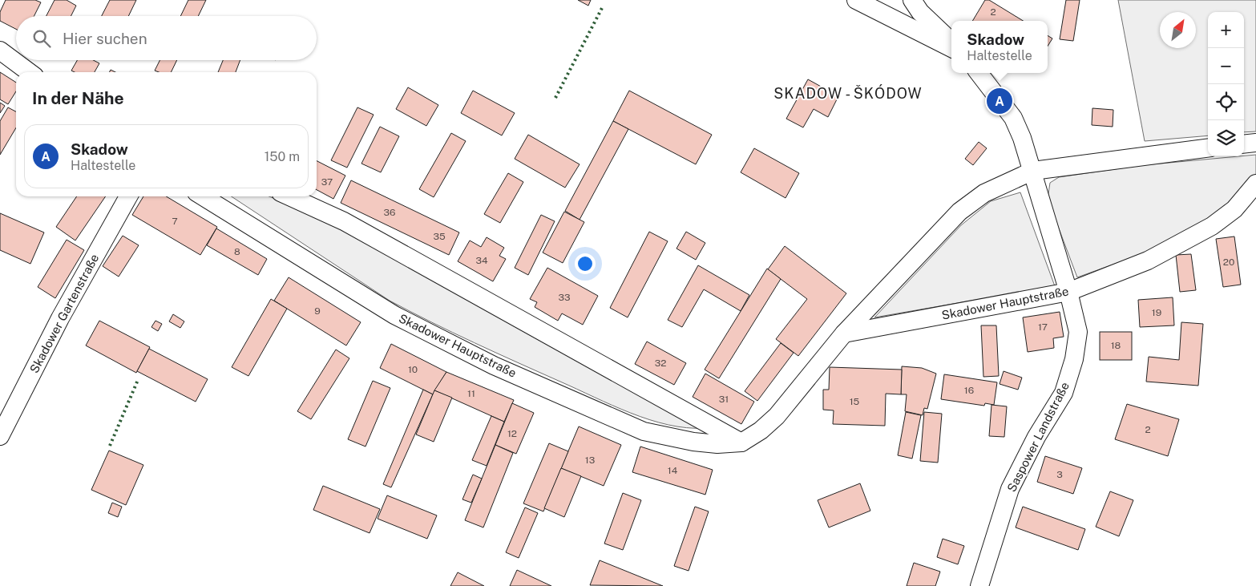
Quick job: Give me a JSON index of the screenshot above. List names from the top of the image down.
{
  "streets": {
    "street": ["Skadower Hauptstraße", "Skadower Gartenstraße", "Saspower Landstraße"]
  },
  "crossings": [
    ["Skadower Hauptstraße", "Saspower Landstraße"]
  ],
  "districts": ["SKADOW - ŠKÓDOW"],
  "house_numbers": [
    "2",
    "37",
    "36",
    "7",
    "35",
    "8",
    "34",
    "20",
    "33",
    "9",
    "19",
    "17",
    "18",
    "32",
    "10",
    "16",
    "11",
    "31",
    "15",
    "2",
    "12",
    "13",
    "14",
    "3"
  ],
  "north": "top right",
  "page": {
    "map_buttons": ["+", "−"],
    "search": "Hier suchen",
    "popup": ["Skadow", "Haltestelle"],
    "heading": "In der Nähe",
    "pins": "A",
    "list": [
      {
        "mark": "A",
        "name": "Skadow",
        "note": "Haltestelle",
        "value": "150 m"
      }
    ]
  }
}
